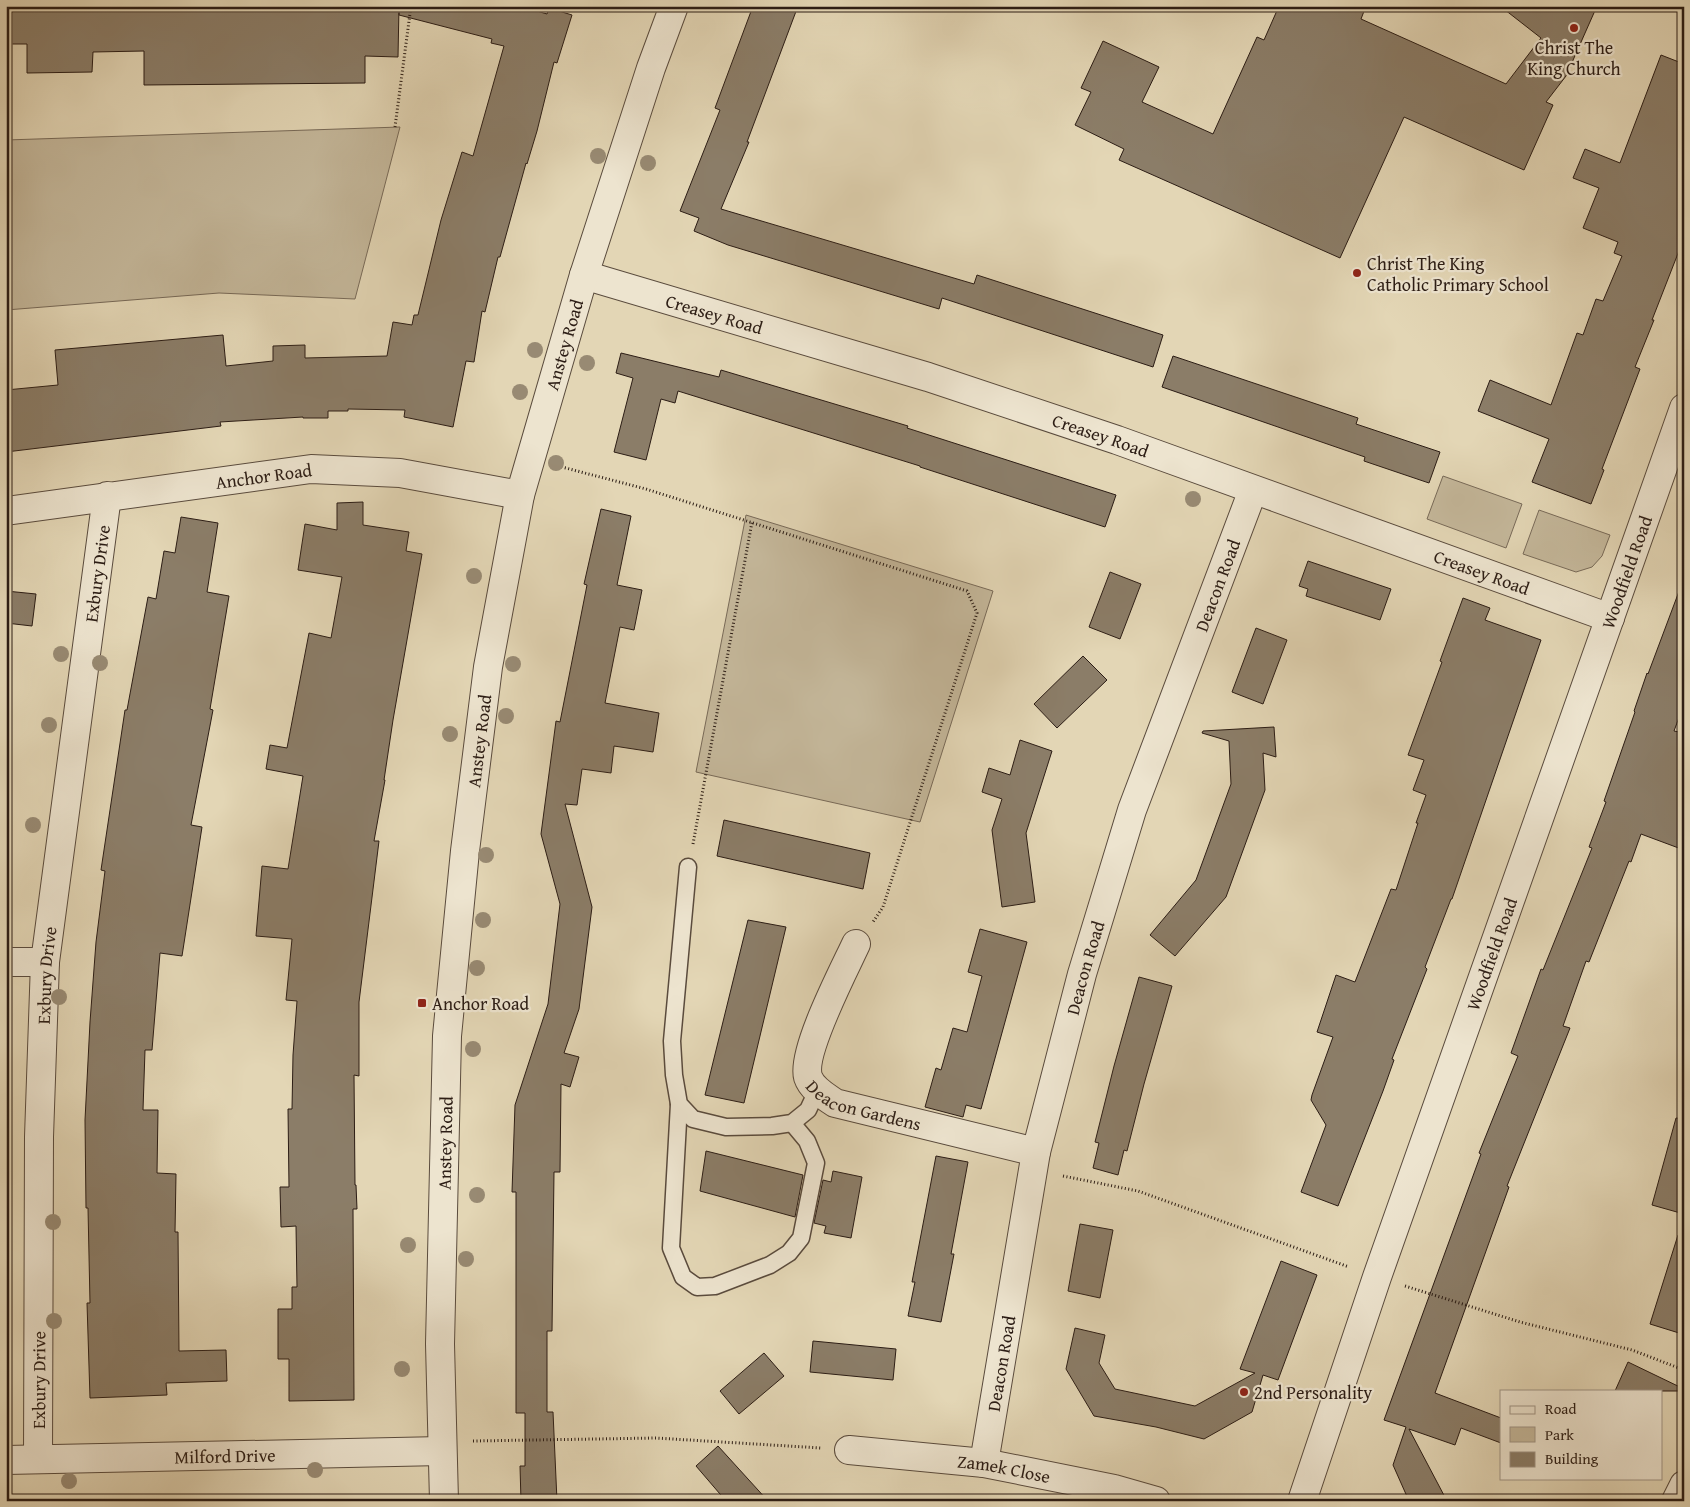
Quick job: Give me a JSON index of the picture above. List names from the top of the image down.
{
  "streets": {
    "street": [
      "Creasey Road",
      "Anstey Road",
      "Anchor Road",
      "Woodfield Road",
      "Exbury Drive",
      "Deacon Road",
      "Deacon Gardens",
      "Milford Drive",
      "Zamek Close"
    ]
  },
  "crossings": [
    ["Creasey Road", "Anstey Road"],
    ["Creasey Road", "Woodfield Road"],
    ["Creasey Road", "Deacon Road"],
    ["Anstey Road", "Anchor Road"],
    ["Anstey Road", "Milford Drive"],
    ["Anchor Road", "Exbury Drive"],
    ["Exbury Drive", "Milford Drive"],
    ["Deacon Road", "Deacon Gardens"],
    ["Deacon Road", "Zamek Close"]
  ],
  "places": {
    "other": ["Christ The King Church", "Christ The King Catholic Primary School", "2nd Personality"],
    "transit": ["Anchor Road"]
  },
  "legend": ["Road", "Park", "Building"]
}
